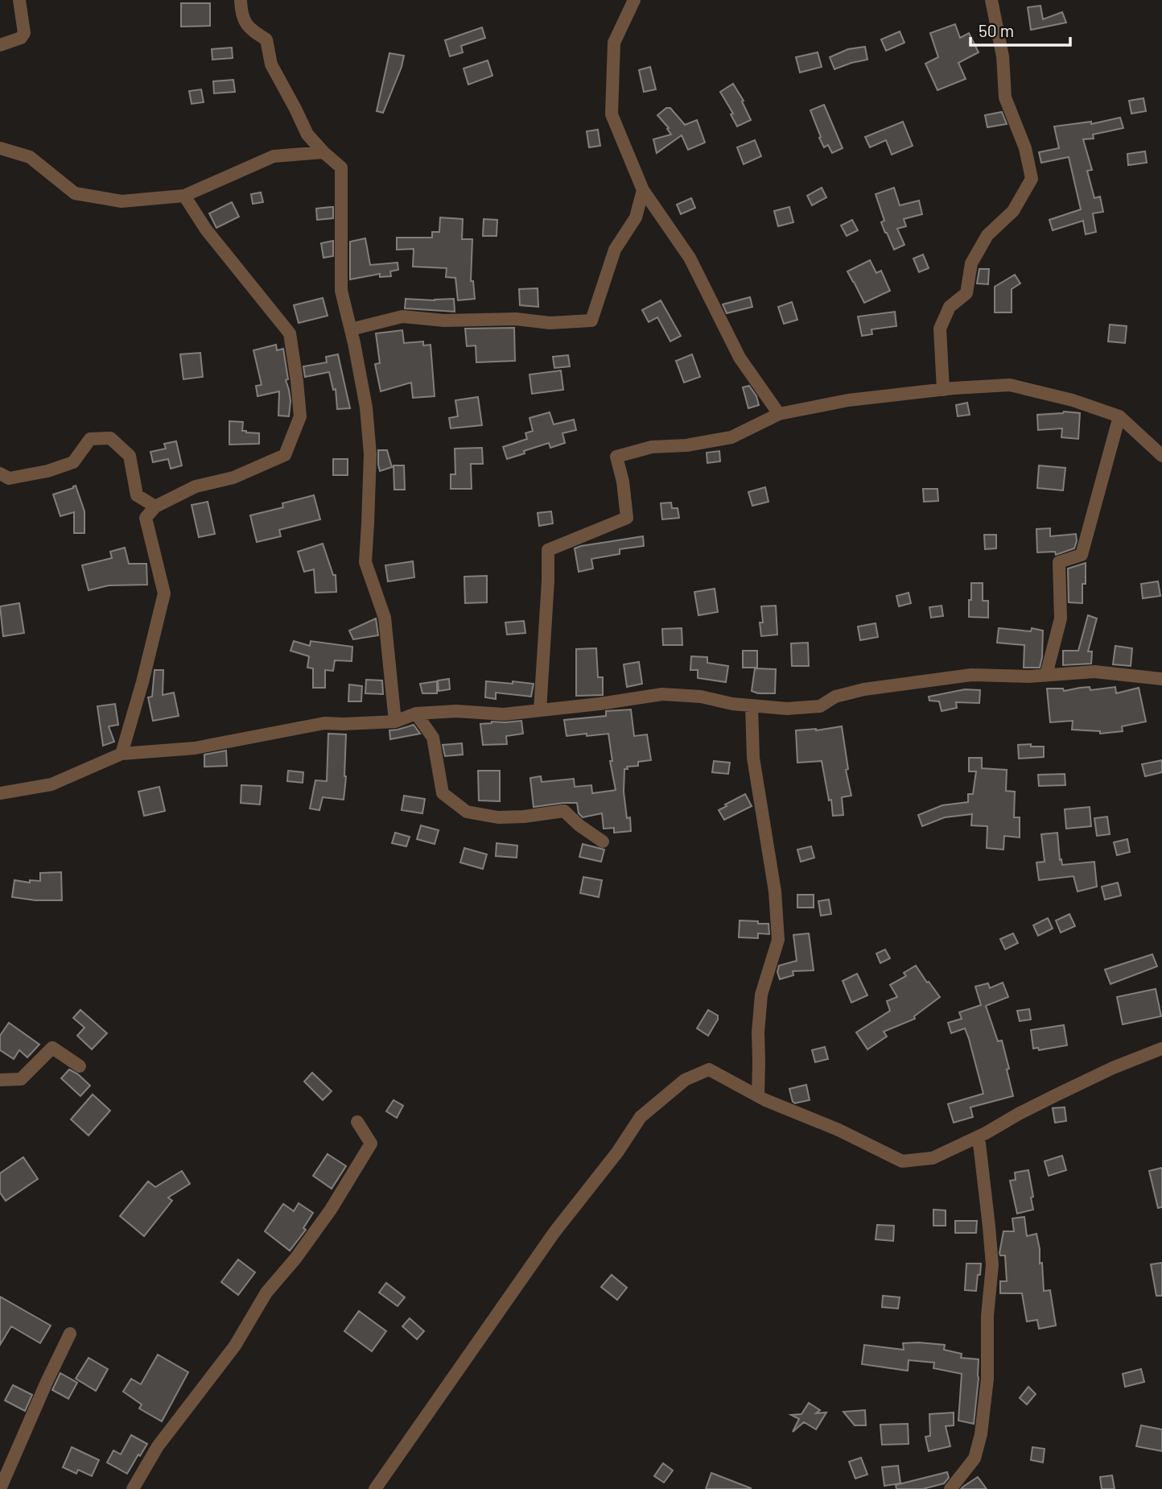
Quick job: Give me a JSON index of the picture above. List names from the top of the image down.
{
  "scale_bar": "50 m"
}
